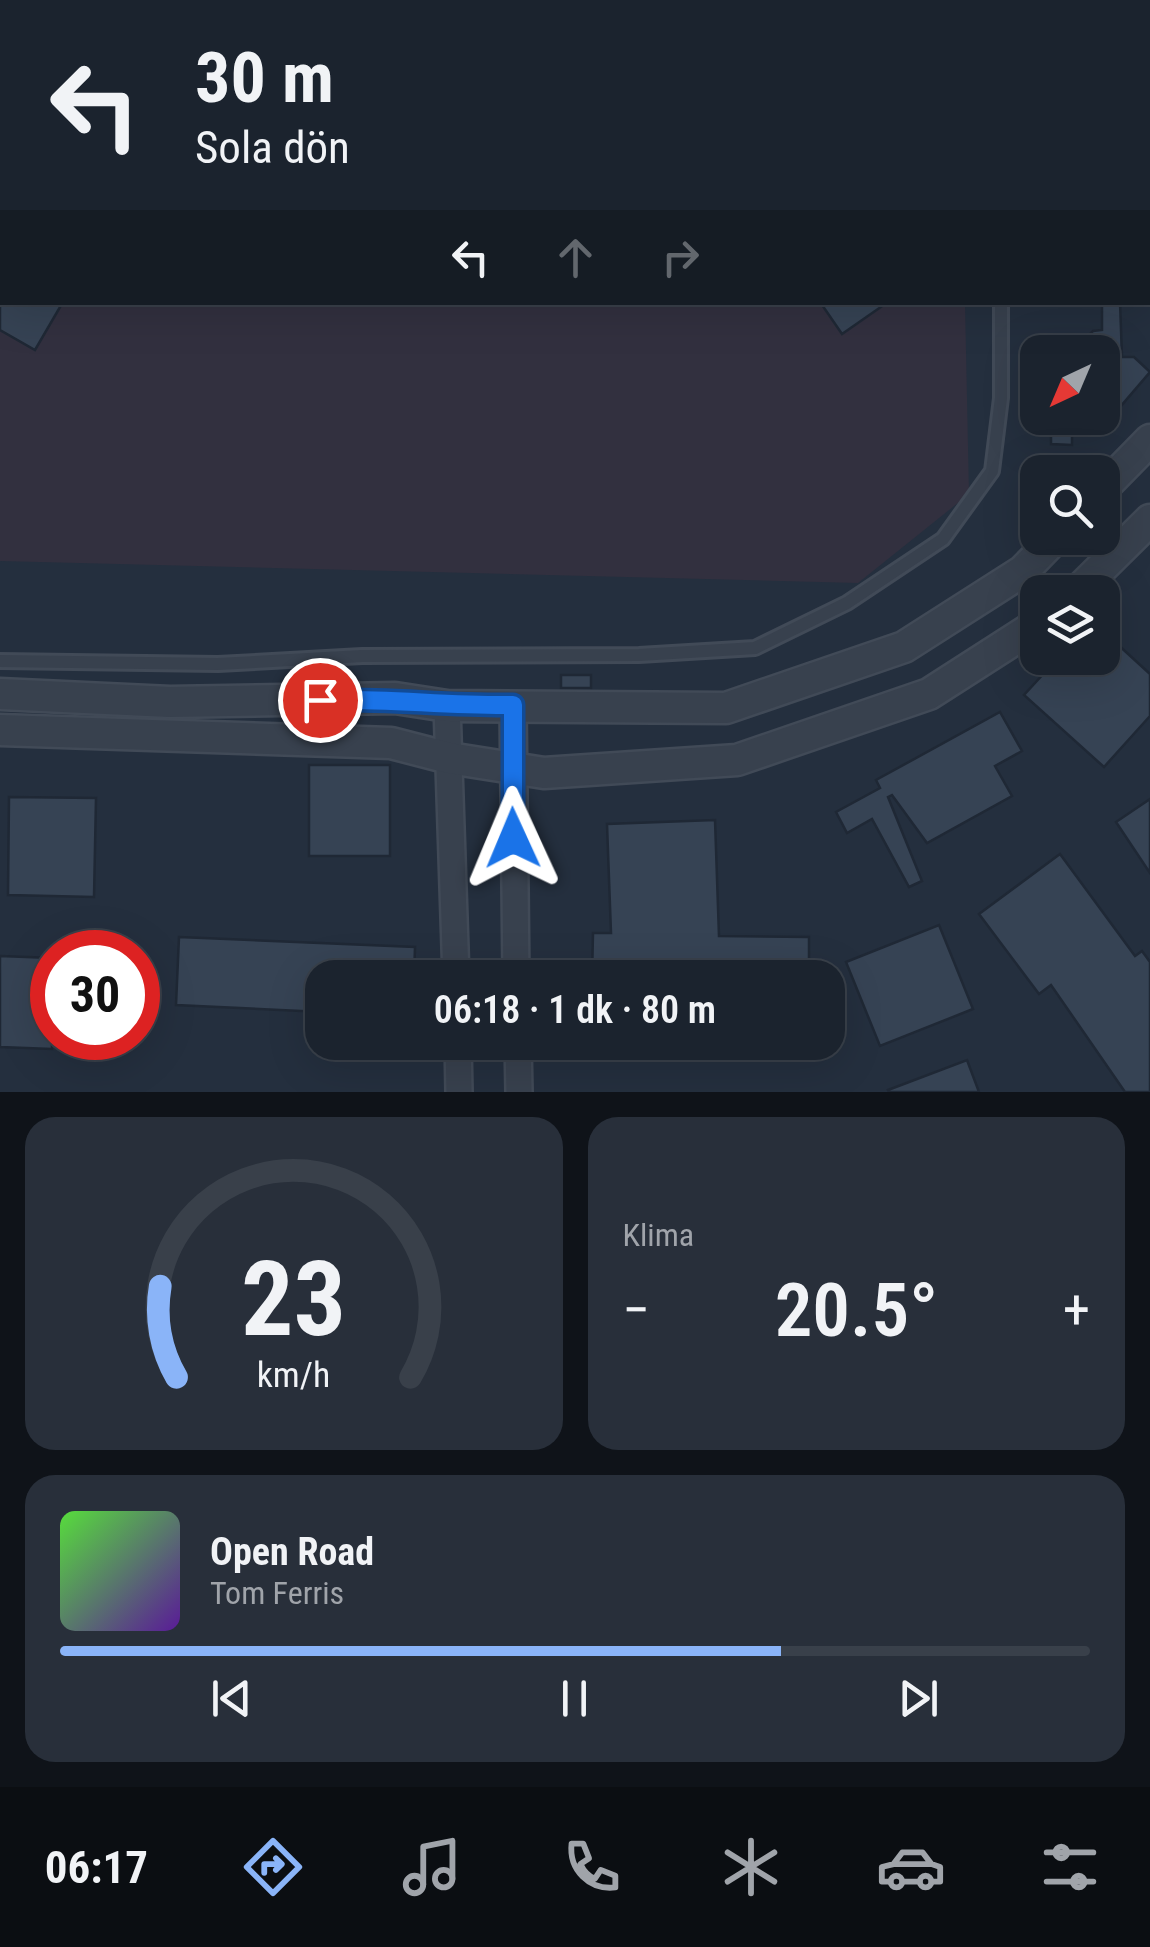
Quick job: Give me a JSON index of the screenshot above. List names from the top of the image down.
{
  "north": "bottom left",
  "page": {
    "turn": ["30 m", "Sola dön"],
    "limit": "30",
    "trip": "06:18 · 1 dk · 80 m",
    "tile": "Klima",
    "heat": ["−", "20.5°", "+"],
    "song": ["Open Road", "Tom Ferris"],
    "tabs": "06:17",
    "gauge": ["23", "km/h"]
  }
}
